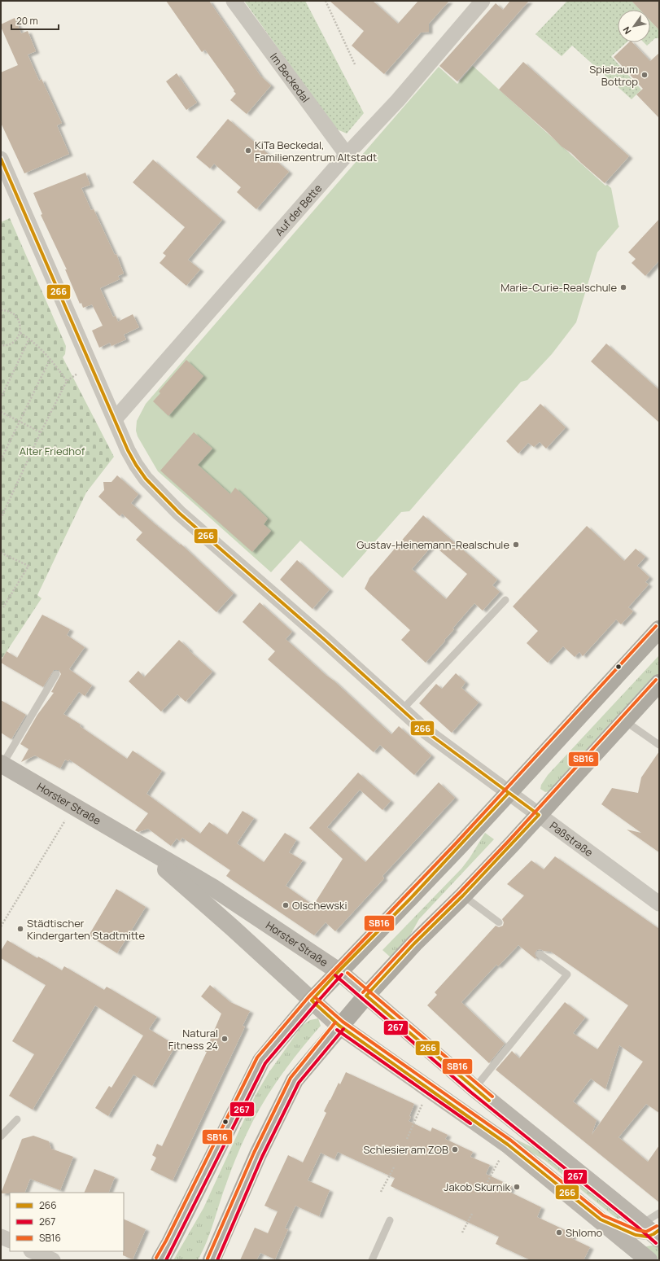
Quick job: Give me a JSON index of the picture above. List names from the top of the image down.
{
  "streets": {
    "main road": ["Horster Straße"],
    "street": ["Im Beckedal", "Auf der Bette", "Paßstraße"]
  },
  "crossings": [
    ["Im Beckedal", "Auf der Bette"],
    ["Auf der Bette", "Paßstraße"]
  ],
  "parks": ["Alter Friedhof"],
  "places": [
    "Spielraum Bottrop",
    "KiTa Beckedal, Familienzentrum Altstadt",
    "Marie-Curie-Realschule",
    "Gustav-Heinemann-Realschule",
    "Olschewski",
    "Städtischer Kindergarten Stadtmitte",
    "Natural Fitness 24",
    "Schlesier am ZOB",
    "Jakob Skurnik",
    "Shlomo"
  ],
  "lines": ["transit line 266", "transit line SB16", "transit line 267"],
  "legend": ["266", "267", "SB16"],
  "scale_bar": "20 m",
  "north": "bottom left"
}
